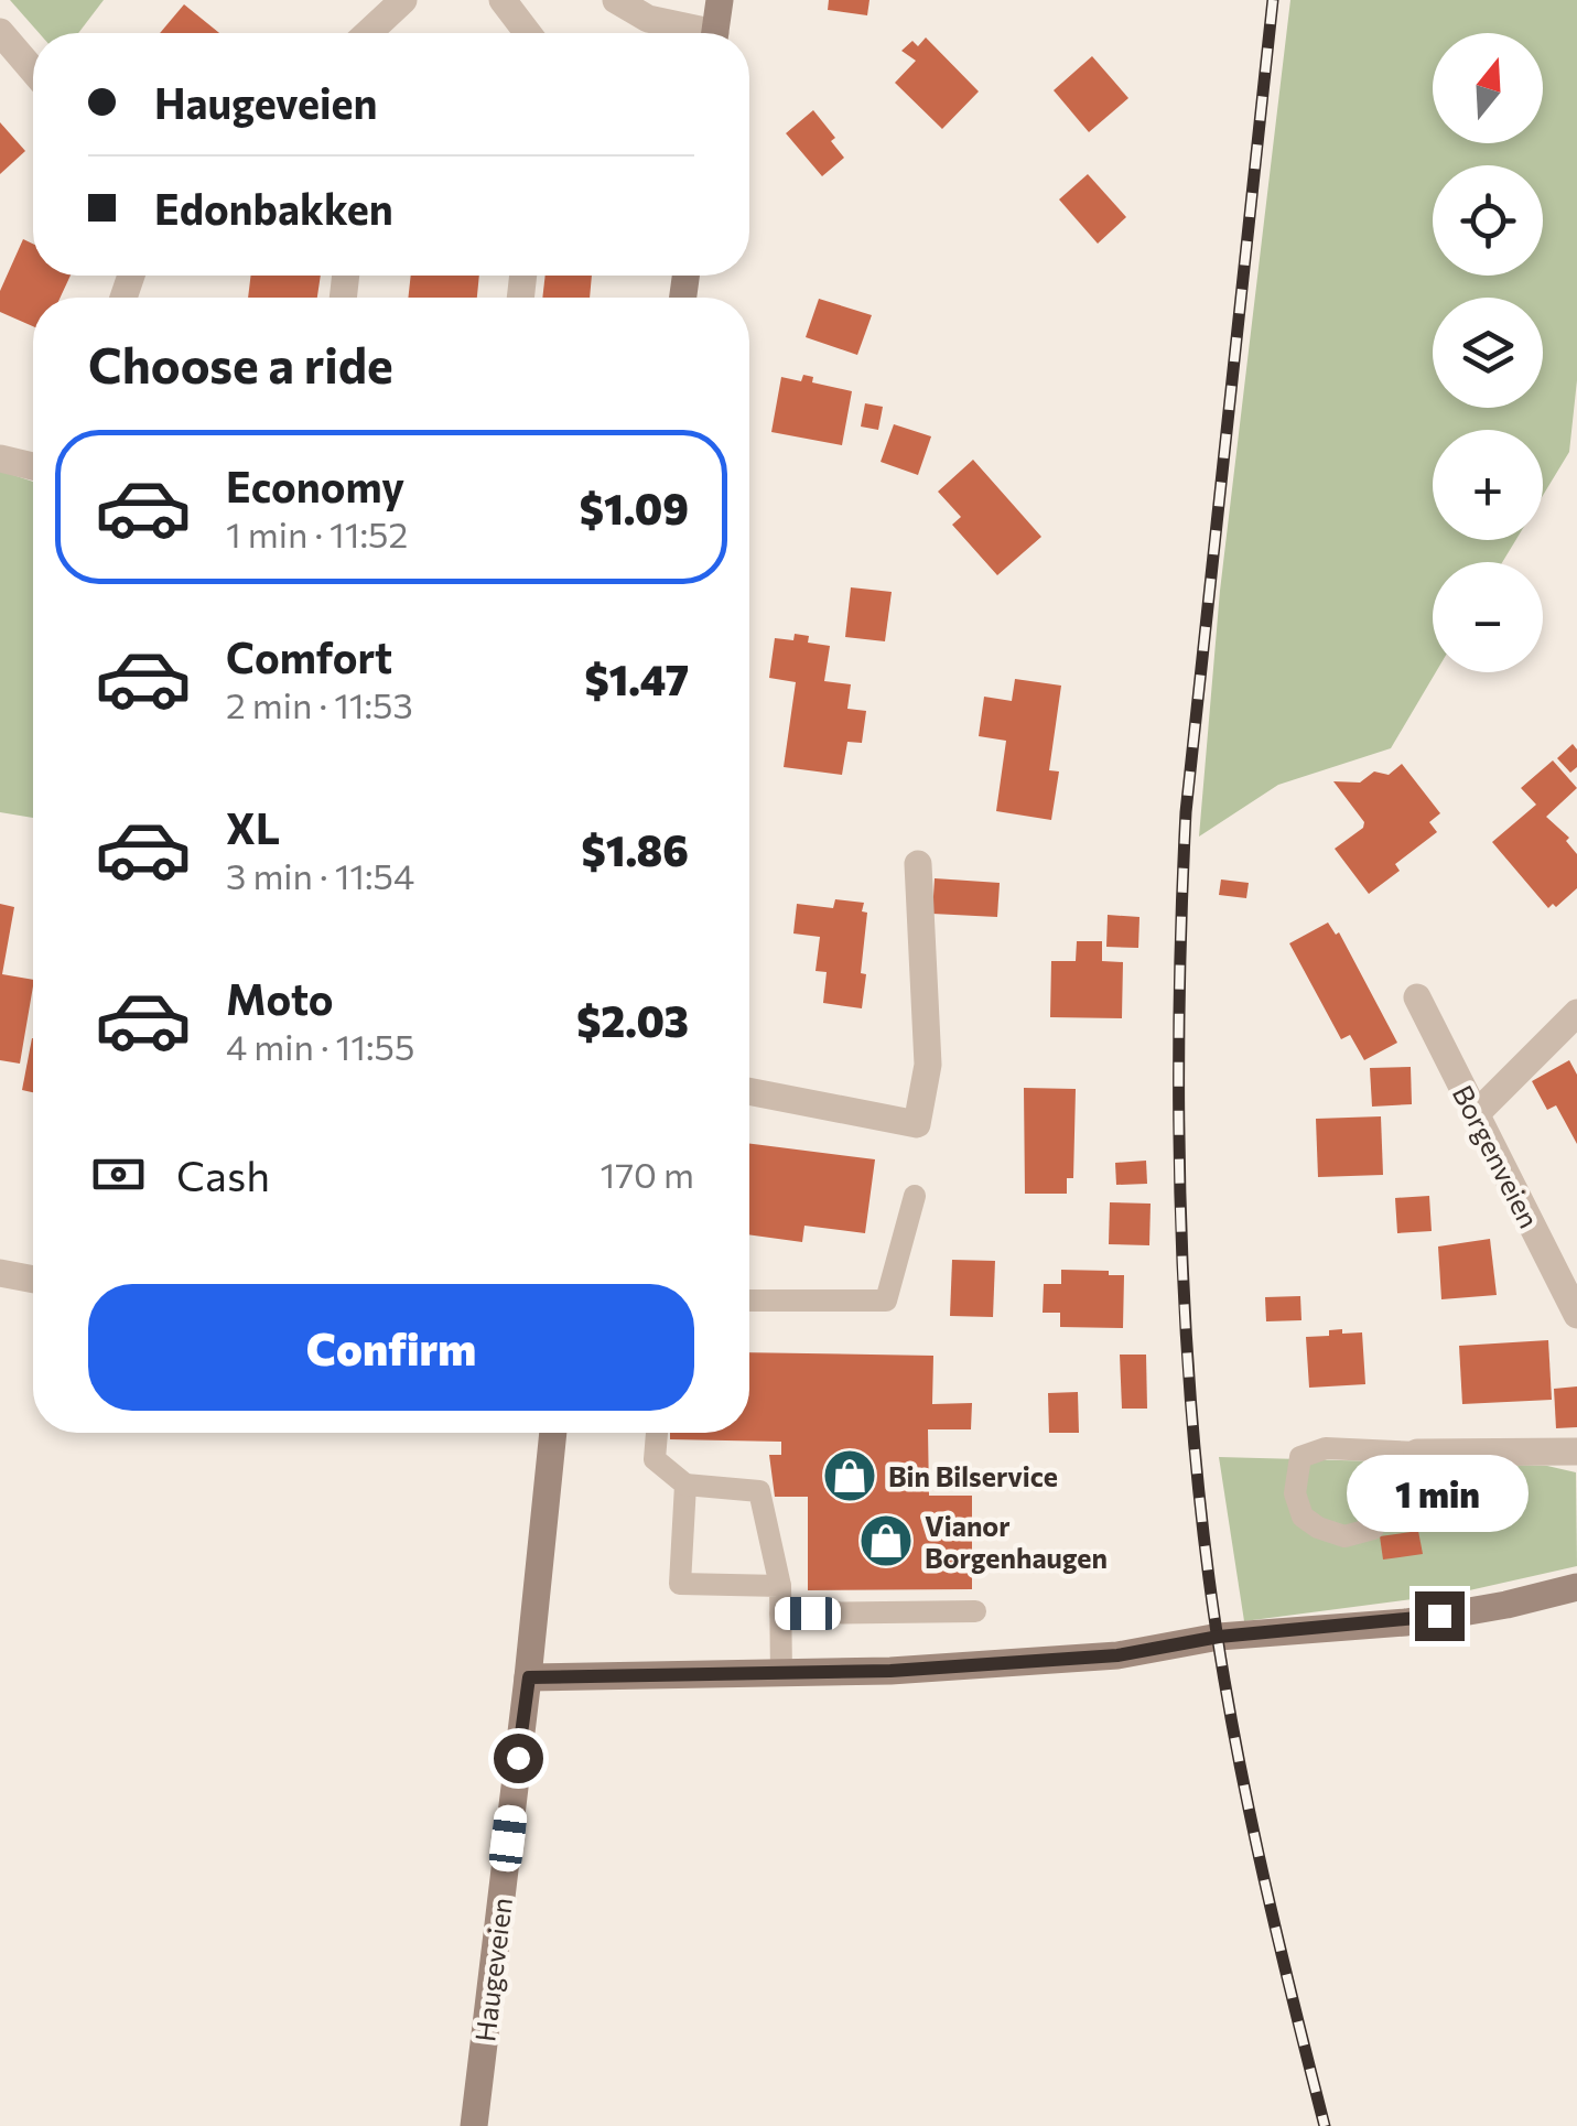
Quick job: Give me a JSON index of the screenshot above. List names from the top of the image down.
{
  "streets": {
    "street": ["Borgenveien", "Haugeveien"]
  },
  "places": {
    "shop": ["Bin Bilservice", "Vianor Borgenhaugen"]
  },
  "north": "top",
  "page": {
    "map_buttons": ["+", "−"],
    "banner": ["Haugeveien", "Edonbakken"],
    "heading": "Choose a ride",
    "list": [
      {
        "name": "Economy",
        "note": "1 min · 11:52",
        "value": "$1.09"
      },
      {
        "name": "Comfort",
        "note": "2 min · 11:53",
        "value": "$1.47"
      },
      {
        "name": "XL",
        "note": "3 min · 11:54",
        "value": "$1.86"
      },
      {
        "name": "Moto",
        "note": "4 min · 11:55",
        "value": "$2.03"
      }
    ],
    "pay": ["Cash", "170 m"],
    "buttons": "Confirm",
    "bubble": "1 min"
  }
}
